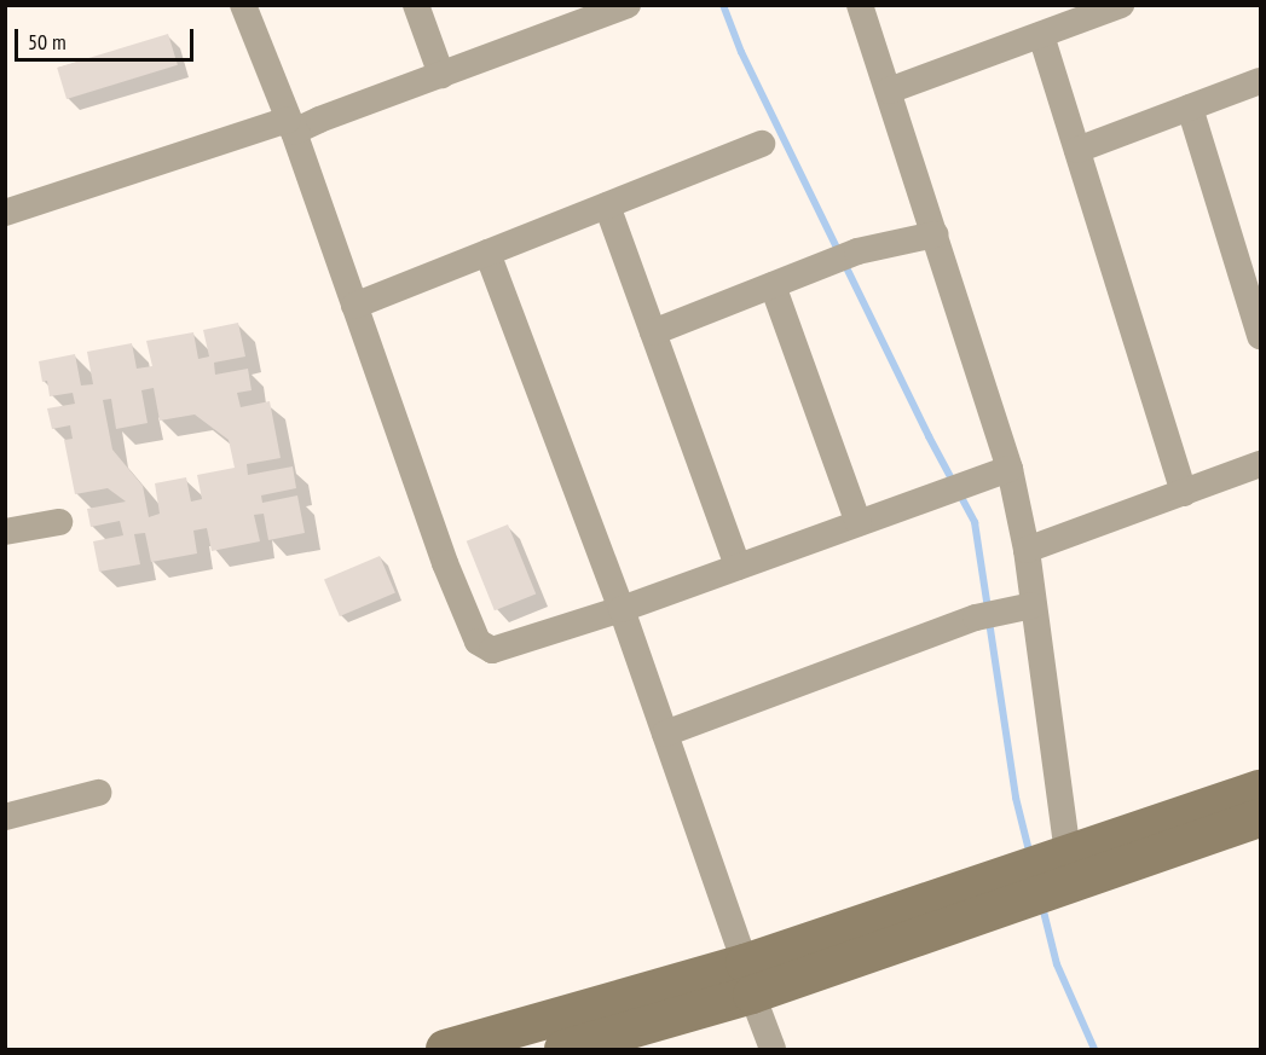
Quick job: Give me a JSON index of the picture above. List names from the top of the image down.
{
  "scale_bar": "50 m"
}
